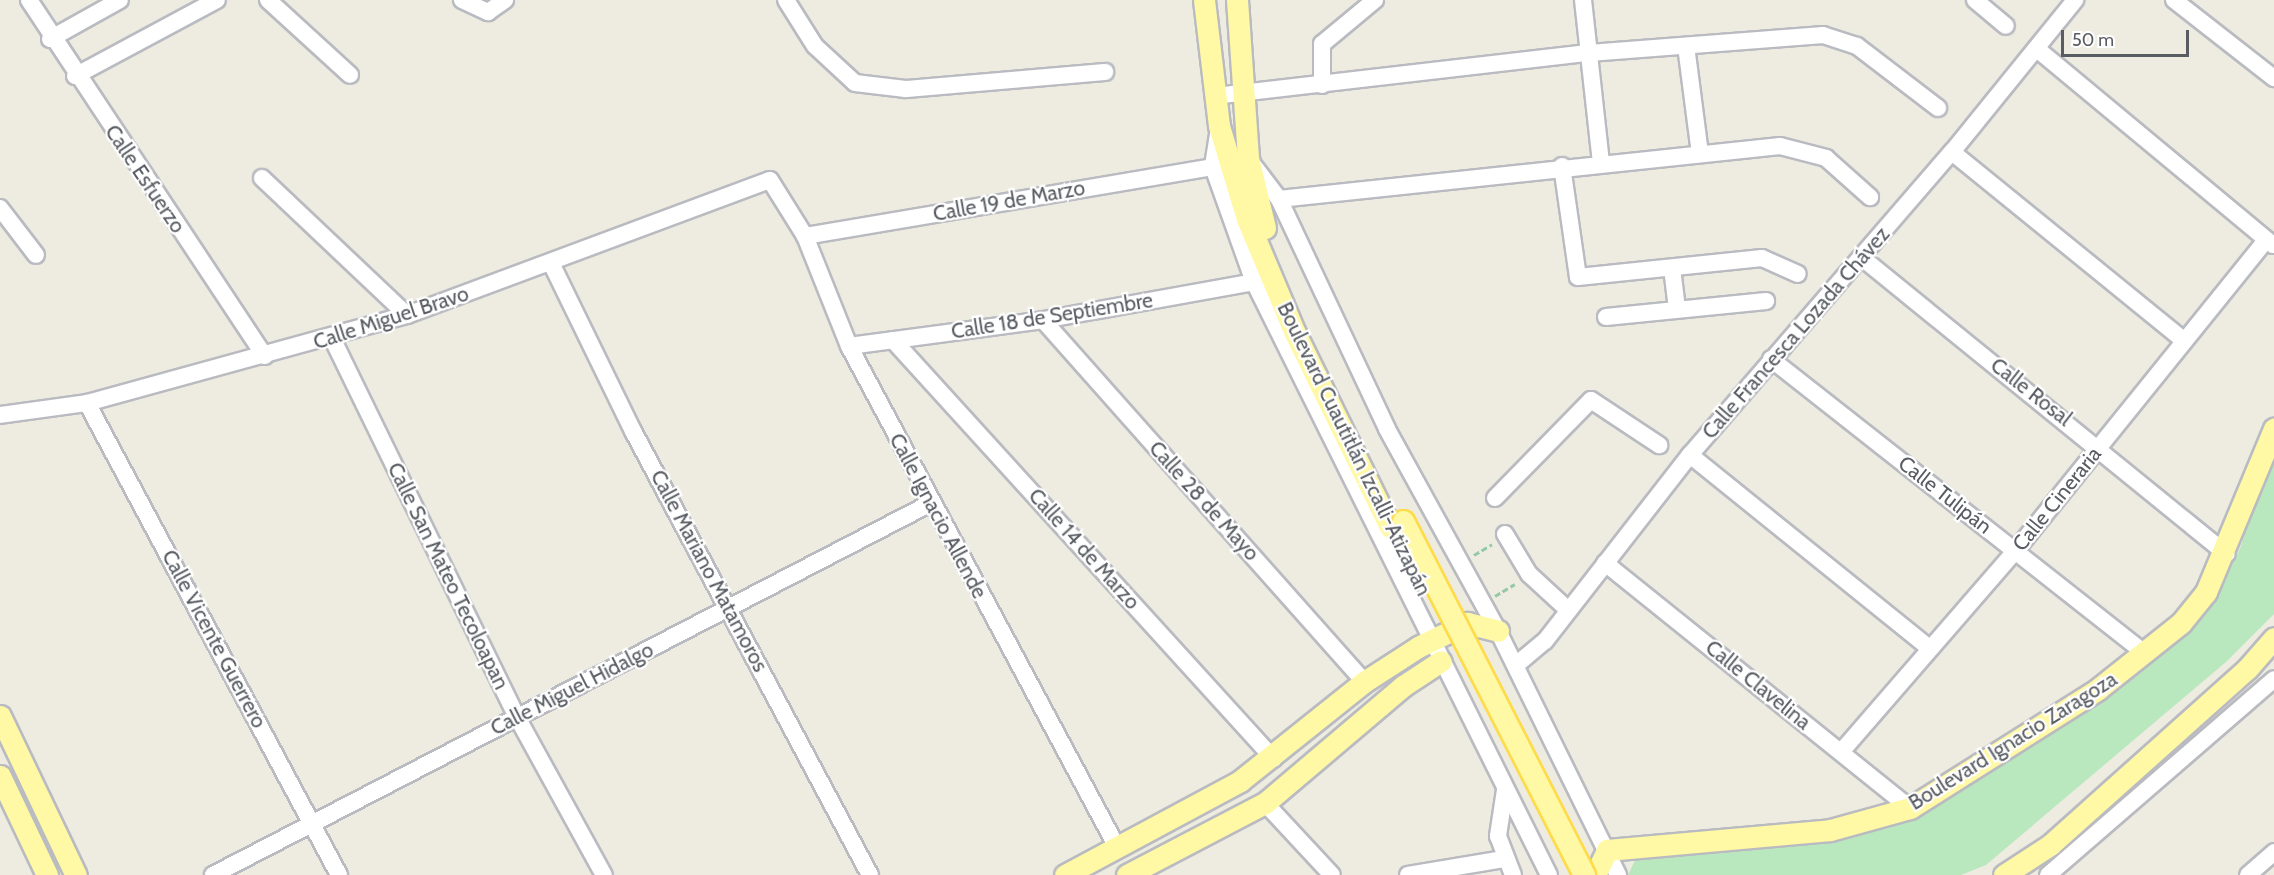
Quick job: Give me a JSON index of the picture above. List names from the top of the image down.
{
  "streets": {
    "main road": ["Boulevard Cuautitlán Izcalli-Atizapán", "Boulevard Ignacio Zaragoza"],
    "street": [
      "Calle Esfuerzo",
      "Calle 19 de Marzo",
      "Calle 18 de Septiembre",
      "Calle Miguel Bravo",
      "Calle Francesca Lozada Chávez",
      "Calle Rosal",
      "Calle Tulipán",
      "Calle Cineraria",
      "Calle 28 de Mayo",
      "Calle Ignacio Allende",
      "Calle 14 de Marzo",
      "Calle Mariano Matamoros",
      "Calle San Mateo Tecoloapan",
      "Calle Vicente Guerrero",
      "Calle Clavelina",
      "Calle Miguel Hidalgo"
    ]
  },
  "crossings": [
    ["Calle Esfuerzo", "Calle Miguel Bravo"],
    ["Calle 19 de Marzo", "Calle Ignacio Allende"],
    ["Calle 18 de Septiembre", "Calle 28 de Mayo"],
    ["Calle 18 de Septiembre", "Calle Ignacio Allende"],
    ["Calle 18 de Septiembre", "Calle 14 de Marzo"],
    ["Calle Miguel Bravo", "Calle Ignacio Allende"],
    ["Calle Miguel Bravo", "Calle Mariano Matamoros"],
    ["Calle Miguel Bravo", "Calle San Mateo Tecoloapan"],
    ["Calle Miguel Bravo", "Calle Vicente Guerrero"],
    ["Calle Francesca Lozada Chávez", "Calle Rosal"],
    ["Calle Francesca Lozada Chávez", "Calle Tulipán"],
    ["Calle Francesca Lozada Chávez", "Calle Clavelina"],
    ["Calle Rosal", "Calle Cineraria"],
    ["Calle Rosal", "Boulevard Ignacio Zaragoza"],
    ["Calle Tulipán", "Calle Cineraria"],
    ["Calle Tulipán", "Boulevard Ignacio Zaragoza"],
    ["Calle Cineraria", "Calle Clavelina"],
    ["Calle Ignacio Allende", "Calle Miguel Hidalgo"],
    ["Calle Mariano Matamoros", "Calle Miguel Hidalgo"],
    ["Calle San Mateo Tecoloapan", "Calle Miguel Hidalgo"],
    ["Calle Vicente Guerrero", "Calle Miguel Hidalgo"],
    ["Calle Clavelina", "Boulevard Ignacio Zaragoza"]
  ],
  "scale_bar": "50 m"
}
